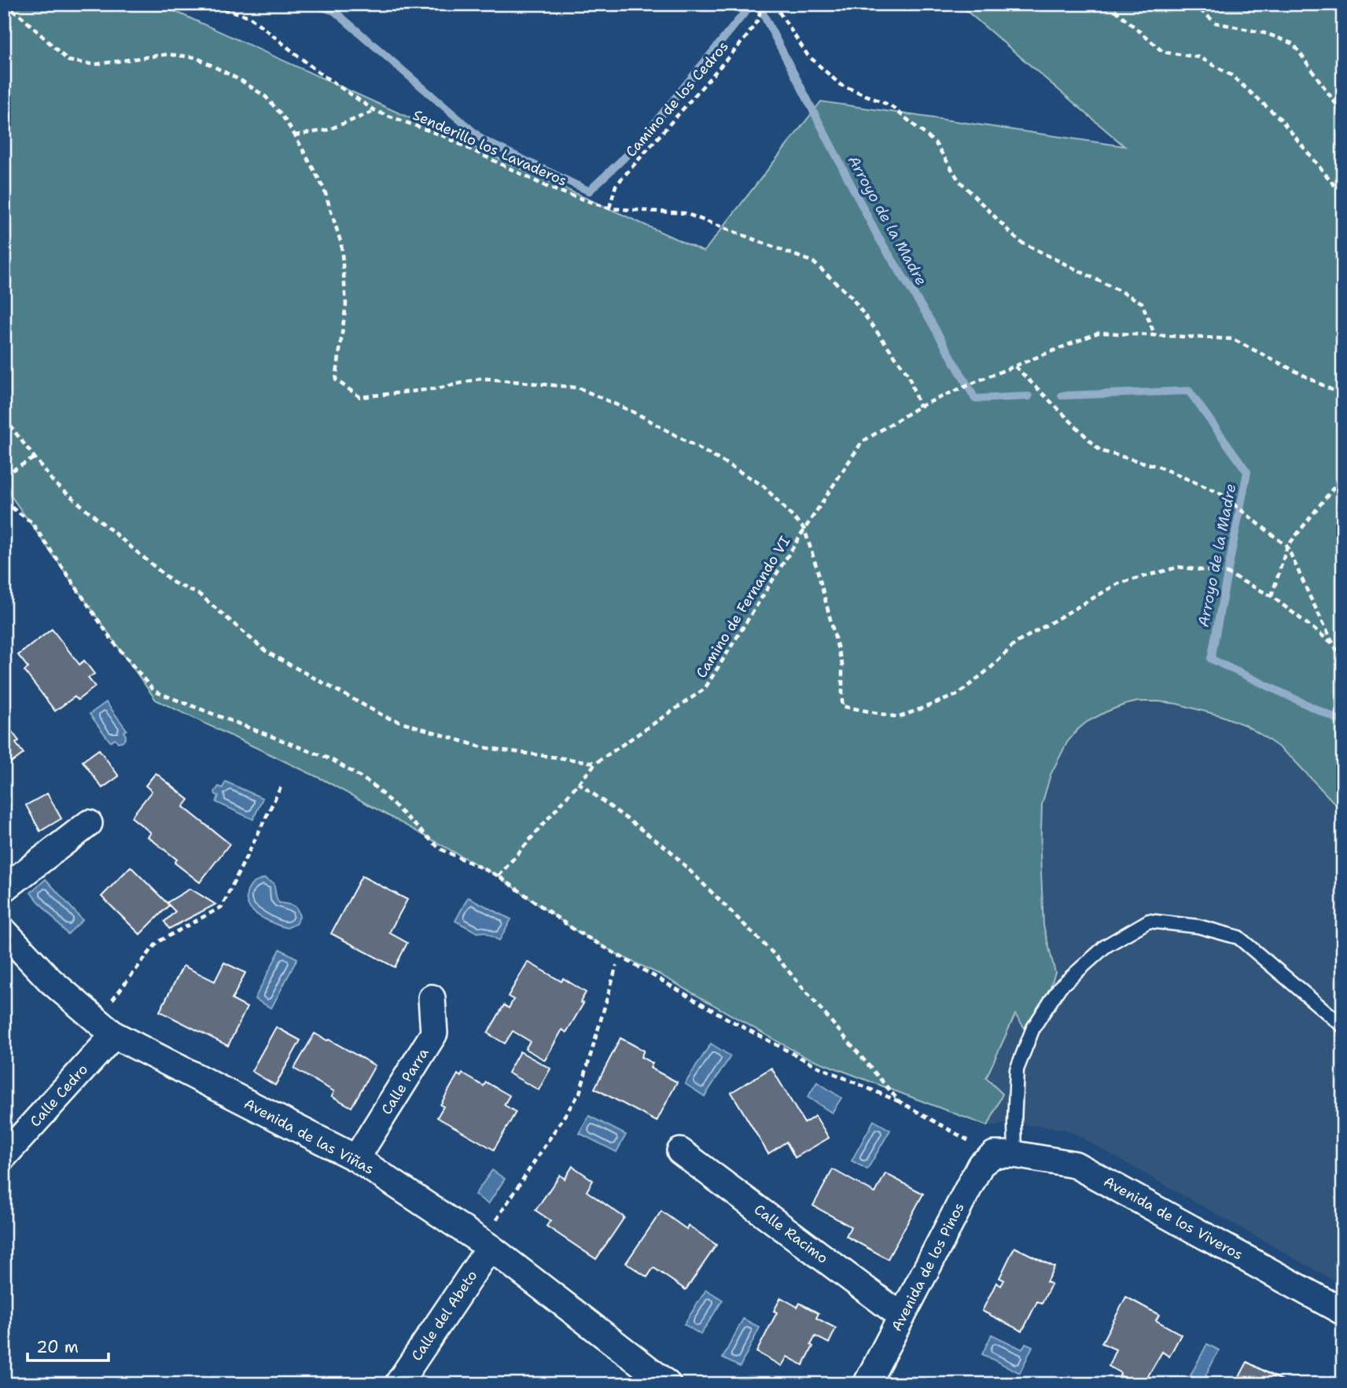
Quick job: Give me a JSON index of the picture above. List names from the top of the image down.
{
  "streets": {
    "street": [
      "Calle Parra",
      "Calle Cedro",
      "Avenida de las Viñas",
      "Avenida de los Viveros",
      "Calle Racimo",
      "Avenida de los Pinos",
      "Calle del Abeto"
    ],
    "path": ["Camino de los Cedros", "Senderillo los Lavaderos", "Camino de Fernando VI"]
  },
  "crossings": [
    ["Camino de los Cedros", "Senderillo los Lavaderos"],
    ["Senderillo los Lavaderos", "Camino de Fernando VI"],
    ["Calle Parra", "Avenida de las Viñas"],
    ["Calle Cedro", "Avenida de las Viñas"],
    ["Avenida de las Viñas", "Calle del Abeto"],
    ["Avenida de los Viveros", "Avenida de los Pinos"],
    ["Calle Racimo", "Avenida de los Pinos"]
  ],
  "water": ["Arroyo de la Madre"],
  "scale_bar": "20 m"
}
